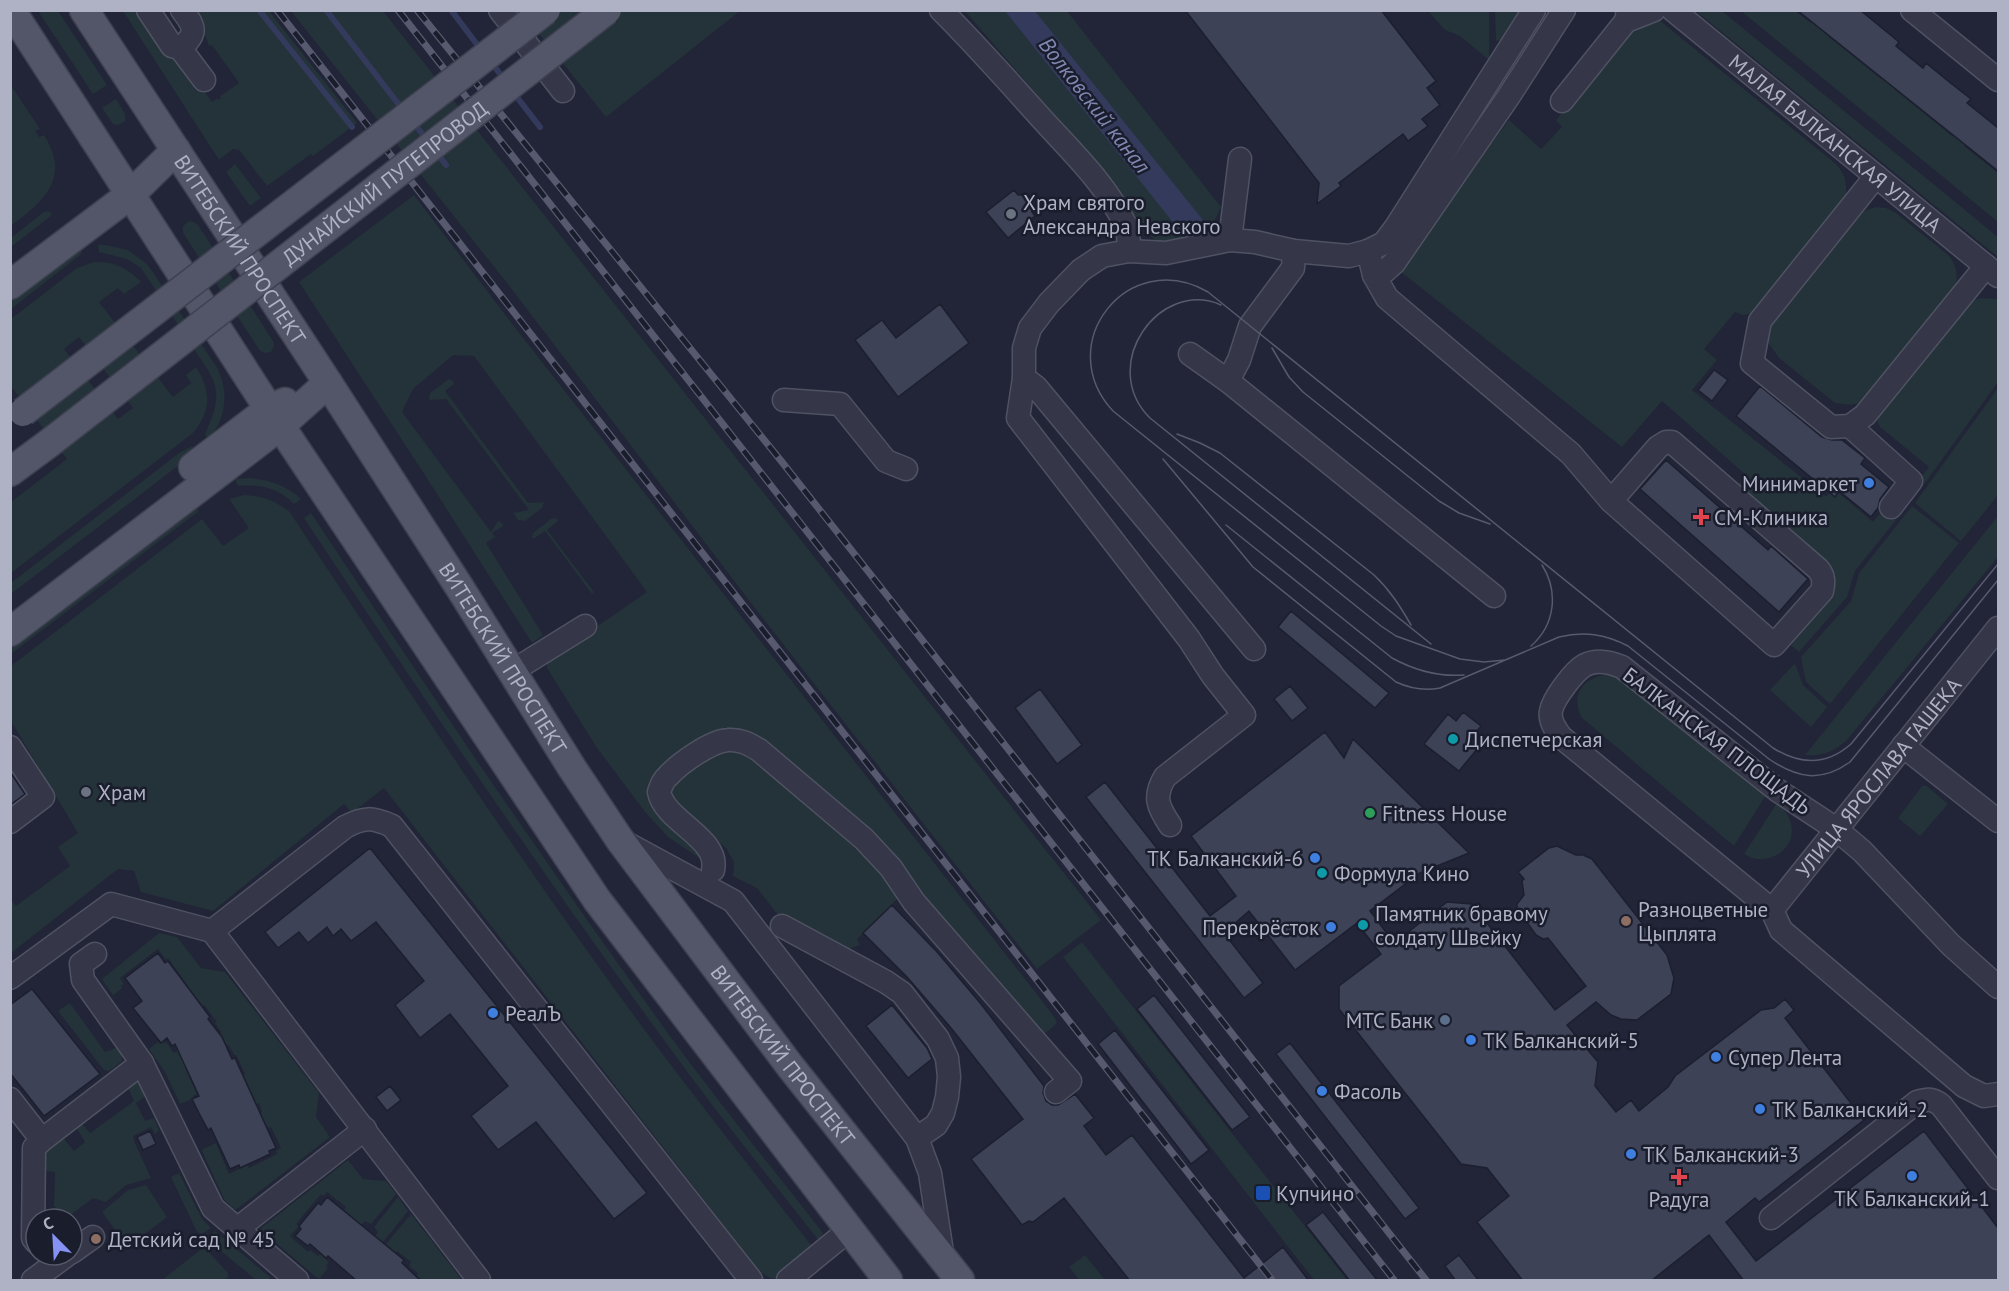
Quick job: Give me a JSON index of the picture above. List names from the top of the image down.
{
  "streets": {
    "main road": ["ДУНАЙСКИЙ ПУТЕПРОВОД", "ВИТЕБСКИЙ ПРОСПЕКТ"],
    "street": ["МАЛАЯ БАЛКАНСКАЯ УЛИЦА", "БАЛКАНСКАЯ ПЛОЩАДЬ", "УЛИЦА ЯРОСЛАВА ГАШЕКА"]
  },
  "crossings": [
    ["БАЛКАНСКАЯ ПЛОЩАДЬ", "УЛИЦА ЯРОСЛАВА ГАШЕКА"]
  ],
  "water": ["Волковский канал"],
  "places": {
    "other": [
      "Храм святого Александра Невского",
      "Минимаркет",
      "Диспетчерская",
      "Храм",
      "Fitness House",
      "ТК Балканский-6",
      "Формула Кино",
      "Разноцветные Цыплята",
      "Памятник бравому солдату Швейку",
      "Перекрёсток",
      "РеалЪ",
      "МТС Банк",
      "ТК Балканский-5",
      "Супер Лента",
      "Фасоль",
      "ТК Балканский-2",
      "ТК Балканский-3",
      "ТК Балканский-1",
      "Детский сад № 45"
    ],
    "health": ["СМ-Клиника", "Радуга"],
    "transit": ["Купчино"]
  },
  "north": "top left"
}
